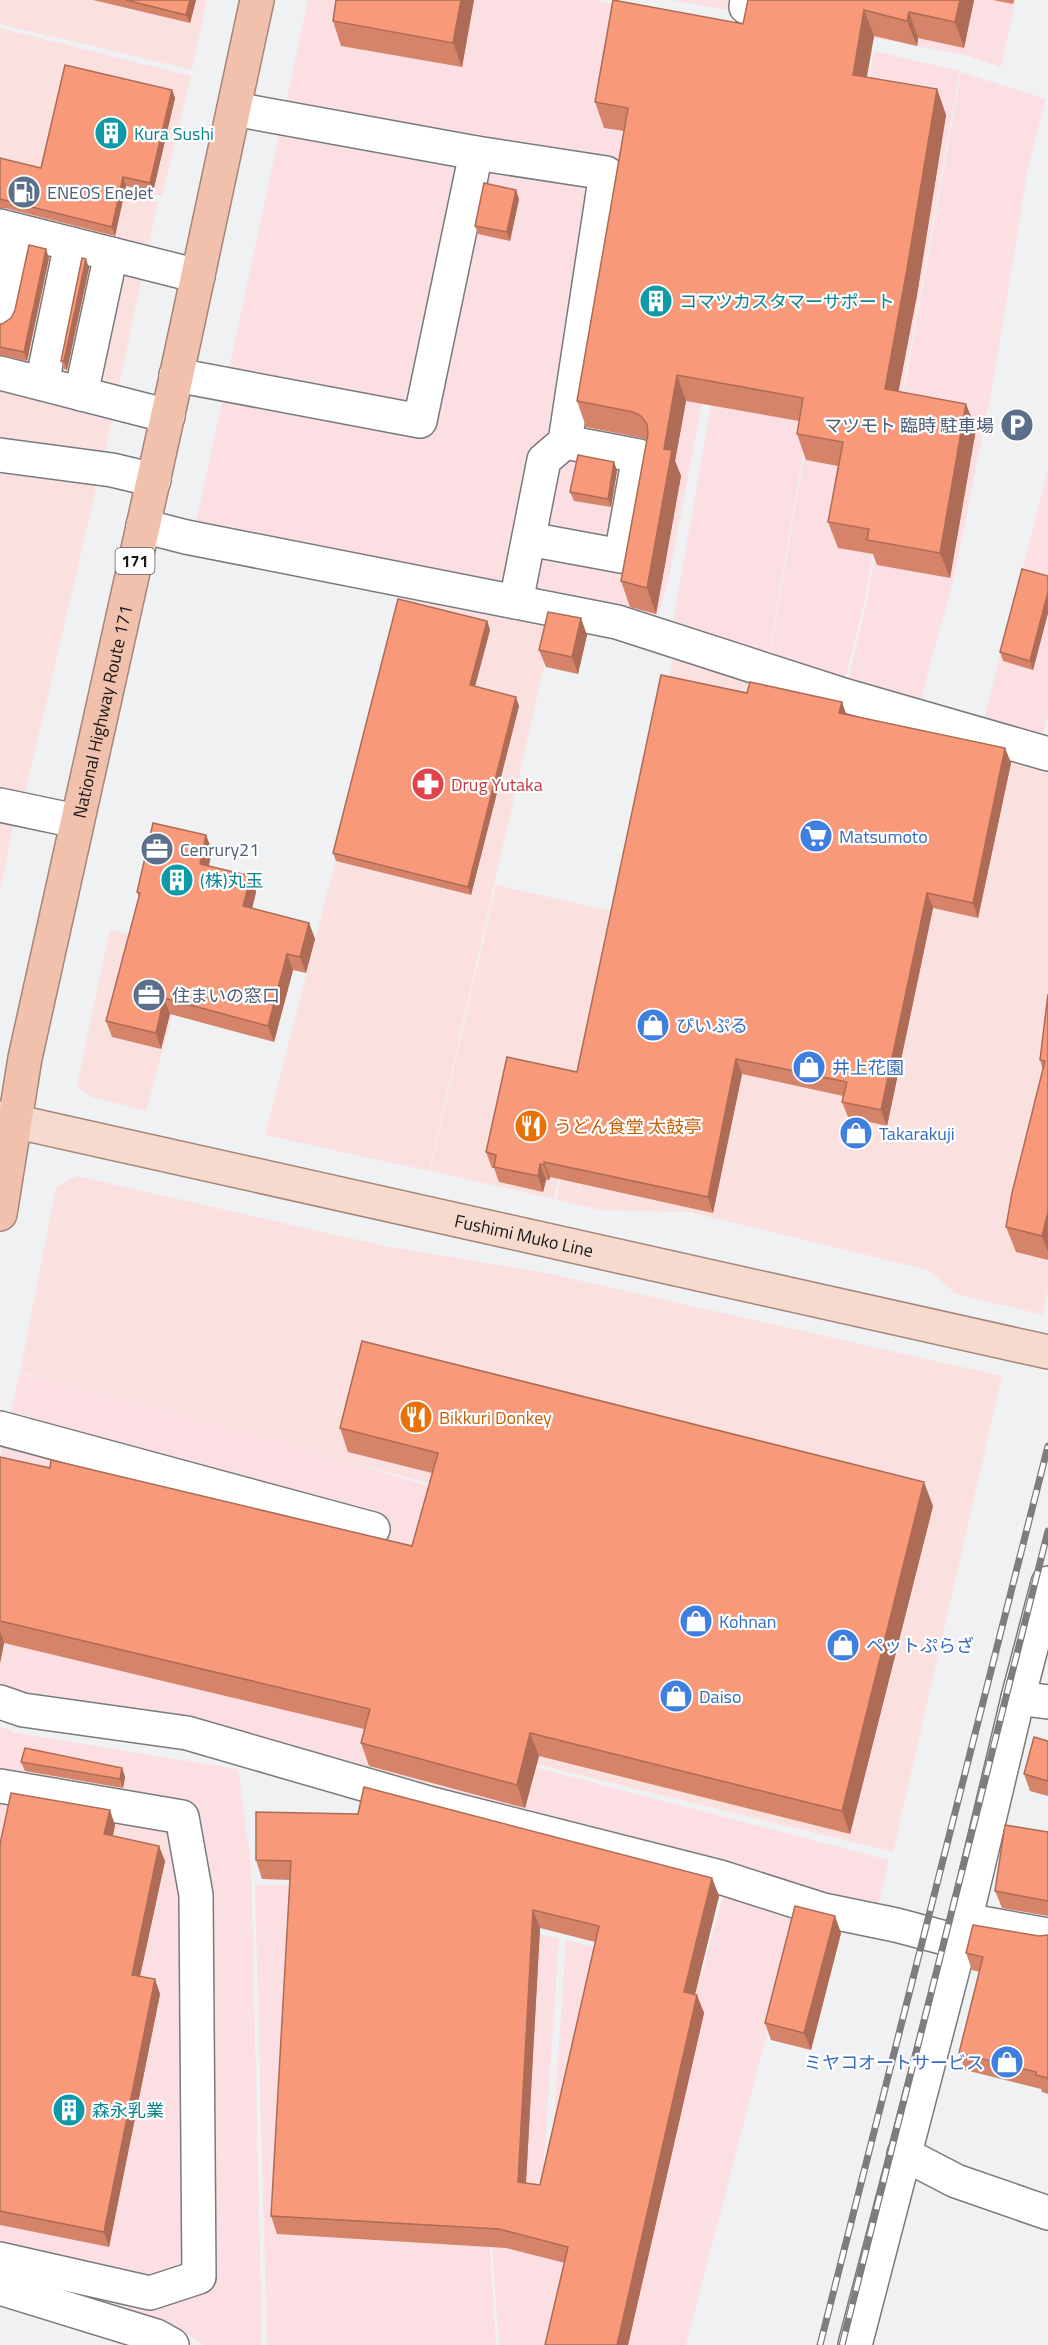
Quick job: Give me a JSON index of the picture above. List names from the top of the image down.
{
  "streets": {
    "highway": ["171", "National Highway Route 171"],
    "main road": ["Fushimi Muko Line"]
  },
  "crossings": [
    ["National Highway Route 171", "Fushimi Muko Line"]
  ],
  "places": {
    "building": [
      "Kura Sushi",
      "コマツカスタマーサポート",
      "(株)丸玉",
      "森永乳業"
    ],
    "fuel station": ["ENEOS EneJet"],
    "parking": ["マツモト 臨時 駐車場"],
    "pharmacy": ["Drug Yutaka"],
    "supermarket": ["Matsumoto"],
    "office": ["Cenrury21", "住まいの窓口"],
    "shop": [
      "ぴいぷる",
      "井上花園",
      "Takarakuji",
      "Kohnan",
      "ペットぷらざ",
      "Daiso",
      "ミヤコオートサービス"
    ],
    "restaurant": ["うどん食堂 太鼓亭", "Bikkuri Donkey"]
  }
}
